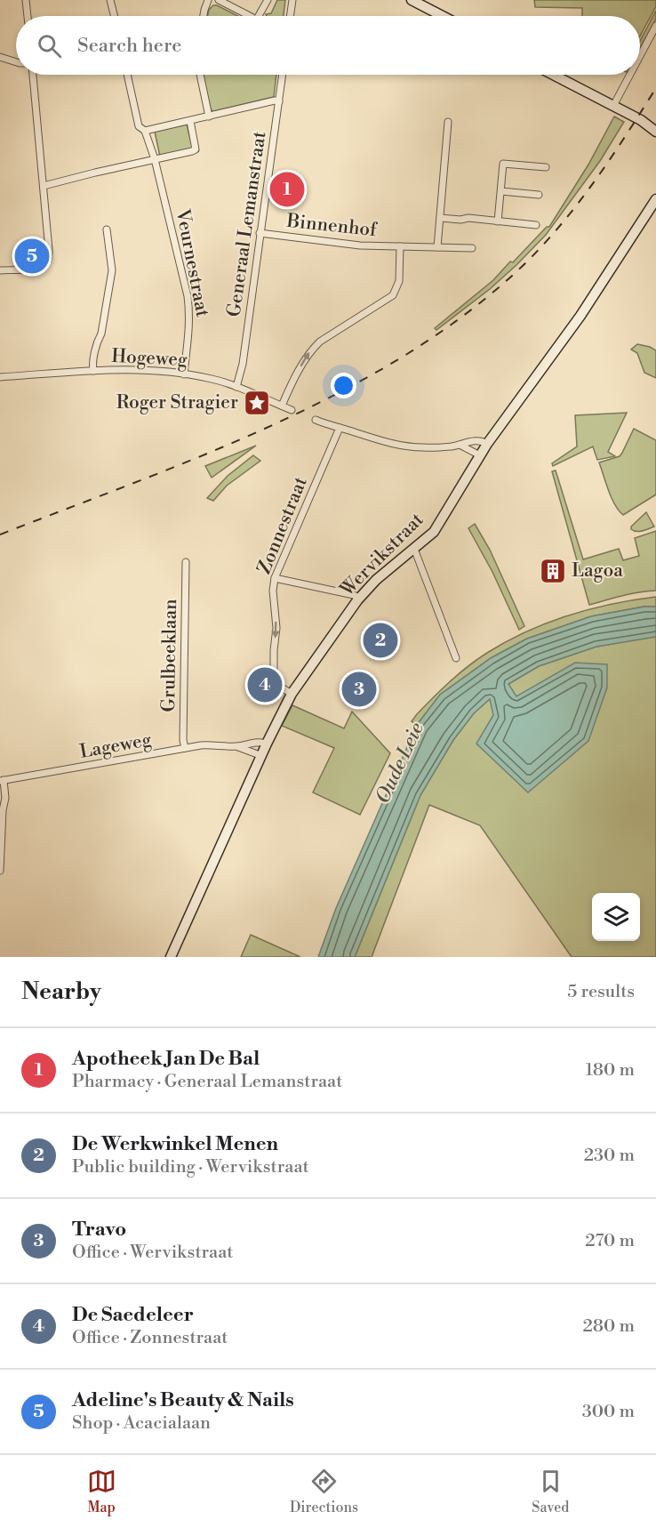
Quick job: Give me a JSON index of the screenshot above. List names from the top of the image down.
{
  "streets": {
    "street": [
      "Generaal Lemanstraat",
      "Binnenhof",
      "Veurnestraat",
      "Hogeweg",
      "Zonnestraat",
      "Wervikstraat",
      "Grulbeeklaan",
      "Lageweg"
    ]
  },
  "crossings": [
    ["Generaal Lemanstraat", "Binnenhof"],
    ["Generaal Lemanstraat", "Hogeweg"],
    ["Binnenhof", "Hogeweg"],
    ["Veurnestraat", "Hogeweg"],
    ["Zonnestraat", "Wervikstraat"],
    ["Wervikstraat", "Lageweg"],
    ["Grulbeeklaan", "Lageweg"]
  ],
  "one_way": ["Binnenhof", "Zonnestraat"],
  "water": ["Oude Leie"],
  "places": {
    "place": ["Roger Stragier"],
    "building": ["Lagoa"]
  },
  "page": {
    "search": "Search here",
    "pins": [
      "1",
      "5",
      "2",
      "4",
      "3"
    ],
    "heading": ["Nearby", "5 results"],
    "list": [
      {
        "mark": "1",
        "name": "Apotheek Jan De Bal",
        "note": "Pharmacy · Generaal Lemanstraat",
        "value": "180 m"
      },
      {
        "mark": "2",
        "name": "De Werkwinkel Menen",
        "note": "Public building · Wervikstraat",
        "value": "230 m"
      },
      {
        "mark": "3",
        "name": "Travo",
        "note": "Office · Wervikstraat",
        "value": "270 m"
      },
      {
        "mark": "4",
        "name": "De Saedeleer",
        "note": "Office · Zonnestraat",
        "value": "280 m"
      },
      {
        "mark": "5",
        "name": "Adeline's Beauty & Nails",
        "note": "Shop · Acacialaan",
        "value": "300 m"
      }
    ],
    "nav": ["Map", "Directions", "Saved"]
  }
}
